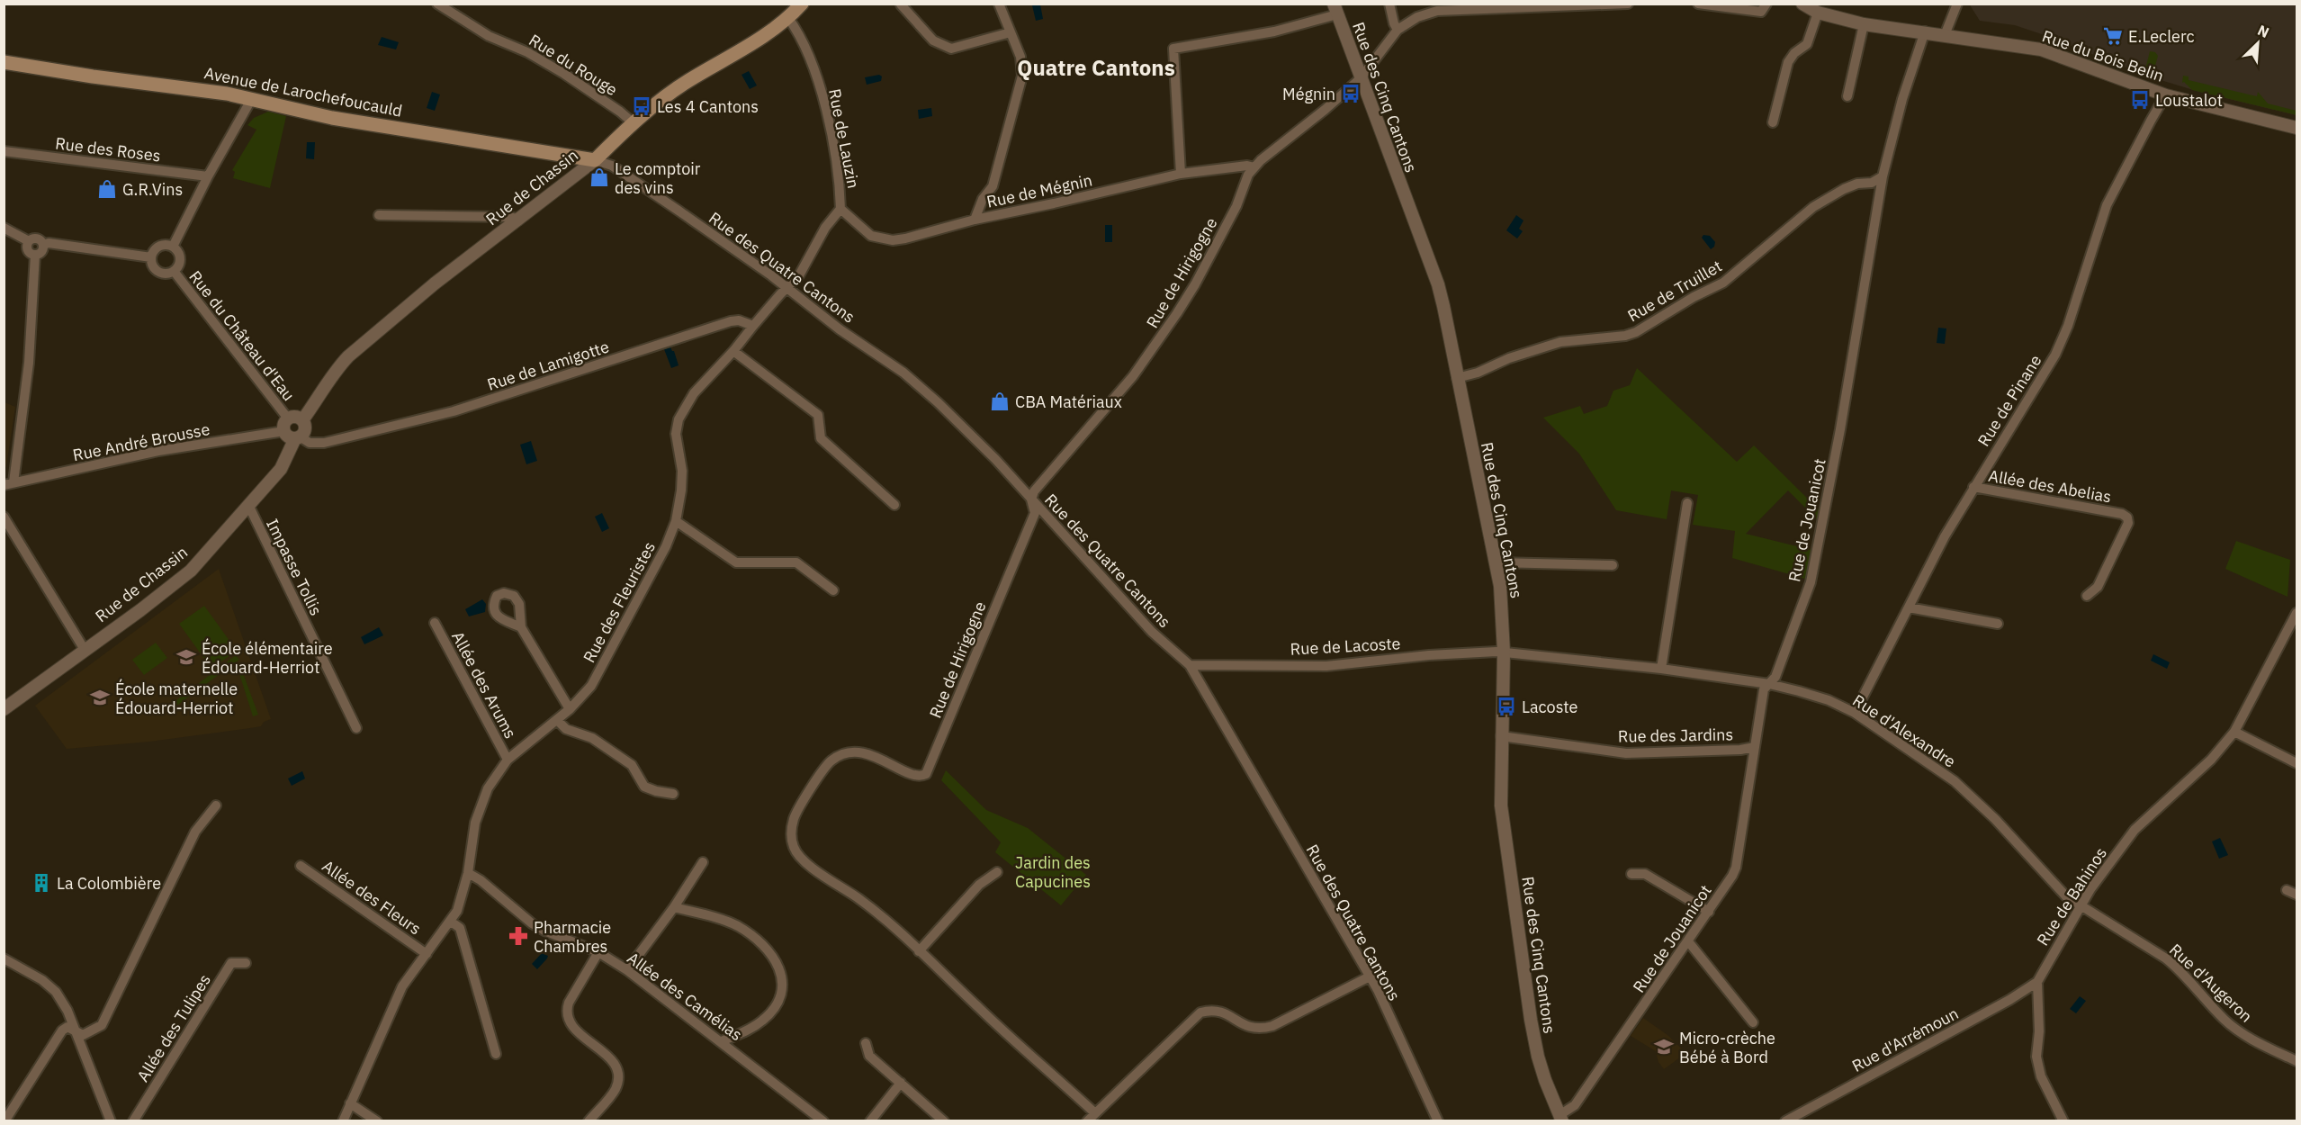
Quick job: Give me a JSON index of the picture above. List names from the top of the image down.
{
  "streets": {
    "main road": ["Avenue de Larochefoucauld", "Rue de Chassin"],
    "street": [
      "Rue du Bois Belin",
      "Rue du Rouge",
      "Rue des Cinq Cantons",
      "Rue de Lauzin",
      "Rue des Roses",
      "Rue de Mégnin",
      "Rue des Quatre Cantons",
      "Rue de Hirigogne",
      "Rue de Truillet",
      "Rue du Château d'Eau",
      "Rue de Lamigotte",
      "Rue de Pinane",
      "Rue André Brousse",
      "Allée des Abelias",
      "Rue de Jouanicot",
      "Impasse Tollis",
      "Rue des Fleuristes",
      "Rue de Lacoste",
      "Allée des Arums",
      "Rue d'Alexandre",
      "Rue des Jardins",
      "Rue de Bahinos",
      "Allée des Fleurs",
      "Rue d'Augeron",
      "Allée des Camélias",
      "Allée des Tulipes",
      "Rue d'Arrémoun"
    ]
  },
  "crossings": [
    ["Rue du Bois Belin", "Rue de Pinane"],
    ["Rue du Bois Belin", "Rue de Jouanicot"],
    ["Rue du Rouge", "Rue de Chassin"],
    ["Avenue de Larochefoucauld", "Rue de Chassin"],
    ["Avenue de Larochefoucauld", "Rue des Quatre Cantons"],
    ["Rue des Cinq Cantons", "Rue de Hirigogne"],
    ["Rue des Cinq Cantons", "Rue de Truillet"],
    ["Rue des Cinq Cantons", "Rue de Jouanicot"],
    ["Rue des Cinq Cantons", "Rue de Lacoste"],
    ["Rue des Cinq Cantons", "Rue d'Alexandre"],
    ["Rue des Cinq Cantons", "Rue des Jardins"],
    ["Rue de Lauzin", "Rue de Chassin"],
    ["Rue de Lauzin", "Rue de Mégnin"],
    ["Rue de Lauzin", "Rue des Quatre Cantons"],
    ["Rue de Chassin", "Rue des Quatre Cantons"],
    ["Rue de Chassin", "Rue du Château d'Eau"],
    ["Rue de Chassin", "Rue de Lamigotte"],
    ["Rue de Chassin", "Rue André Brousse"],
    ["Rue de Chassin", "Impasse Tollis"],
    ["Rue de Mégnin", "Rue de Hirigogne"],
    ["Rue des Quatre Cantons", "Rue de Hirigogne"],
    ["Rue des Quatre Cantons", "Rue de Lacoste"],
    ["Rue de Truillet", "Rue de Jouanicot"],
    ["Rue du Château d'Eau", "Rue de Lamigotte"],
    ["Rue du Château d'Eau", "Rue André Brousse"],
    ["Rue de Lamigotte", "Rue André Brousse"],
    ["Rue de Lamigotte", "Rue des Fleuristes"],
    ["Rue de Pinane", "Allée des Abelias"],
    ["Rue de Pinane", "Rue d'Alexandre"],
    ["Rue de Jouanicot", "Rue d'Alexandre"],
    ["Rue de Jouanicot", "Rue des Jardins"],
    ["Rue des Fleuristes", "Allée des Arums"],
    ["Rue des Fleuristes", "Allée des Fleurs"],
    ["Rue des Fleuristes", "Allée des Camélias"],
    ["Rue de Lacoste", "Rue d'Alexandre"],
    ["Rue d'Alexandre", "Rue de Bahinos"],
    ["Rue d'Alexandre", "Rue d'Augeron"],
    ["Rue de Bahinos", "Rue d'Augeron"],
    ["Rue de Bahinos", "Rue d'Arrémoun"]
  ],
  "districts": ["Quatre Cantons"],
  "parks": ["Jardin des Capucines"],
  "places": {
    "supermarket": ["E.Leclerc"],
    "bus stop": [
      "Mégnin",
      "Loustalot",
      "Les 4 Cantons",
      "Lacoste"
    ],
    "shop": ["Le comptoir des vins", "G.R.Vins", "CBA Matériaux"],
    "school or university": ["École élémentaire Édouard-Herriot", "École maternelle Édouard-Herriot", "Micro-crèche Bébé à Bord"],
    "building": ["La Colombière"],
    "pharmacy": ["Pharmacie Chambres"]
  },
  "north": "top right"
}
